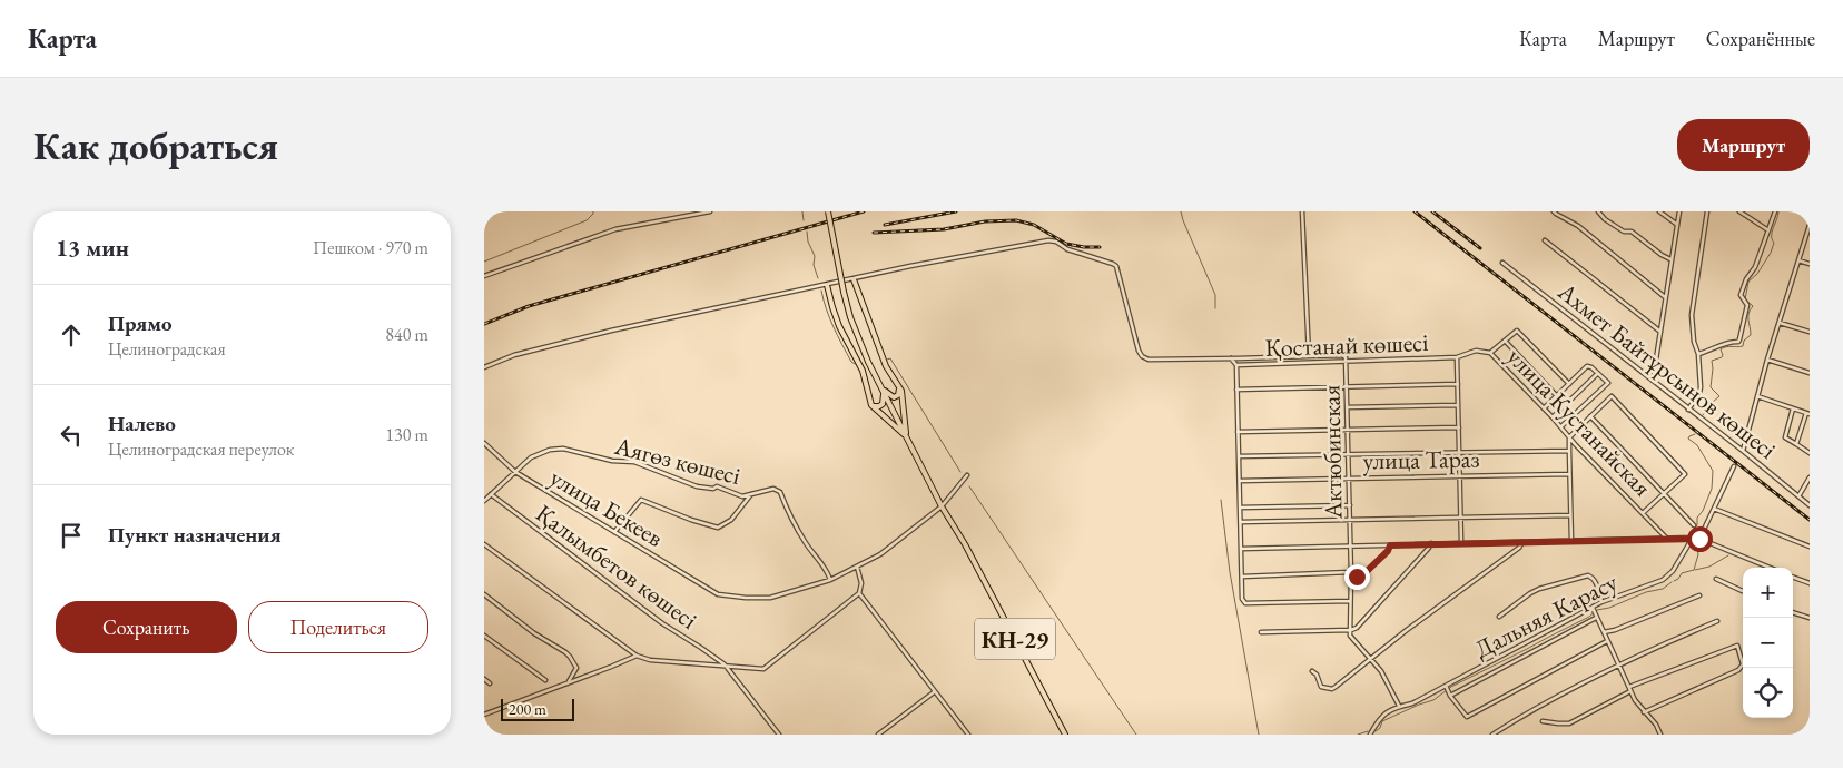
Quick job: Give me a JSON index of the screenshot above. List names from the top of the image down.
{
  "streets": {
    "main road": ["КН-29"],
    "street": [
      "Қостанай көшесі",
      "Ахмет Байтұрсынов көшесі",
      "улица Кустанайская",
      "Актюбинская",
      "улица Тараз",
      "Аягөз көшесі",
      "улица Бекеев",
      "Қалымбетов көшесі",
      "Дальняя Карасу"
    ]
  },
  "crossings": [
    ["Қостанай көшесі", "улица Кустанайская"],
    ["Қостанай көшесі", "Актюбинская"],
    ["Актюбинская", "улица Тараз"],
    ["Аягөз көшесі", "улица Бекеев"],
    ["улица Бекеев", "Қалымбетов көшесі"]
  ],
  "scale_bar": "200 m",
  "page": {
    "header": "Карта",
    "nav": ["Карта", "Маршрут", "Сохранённые"],
    "buttons": [
      "Маршрут",
      ["Сохранить", "Поделиться"]
    ],
    "title": "Как добраться",
    "heading": ["13 мин", "Пешком · 970 m"],
    "list": [
      ["Прямо", "Целиноградская", "840 m"],
      ["Налево", "Целиноградская переулок", "130 m"],
      "Пункт назначения"
    ],
    "map_buttons": ["+", "−"],
    "scale": "200 m"
  }
}
